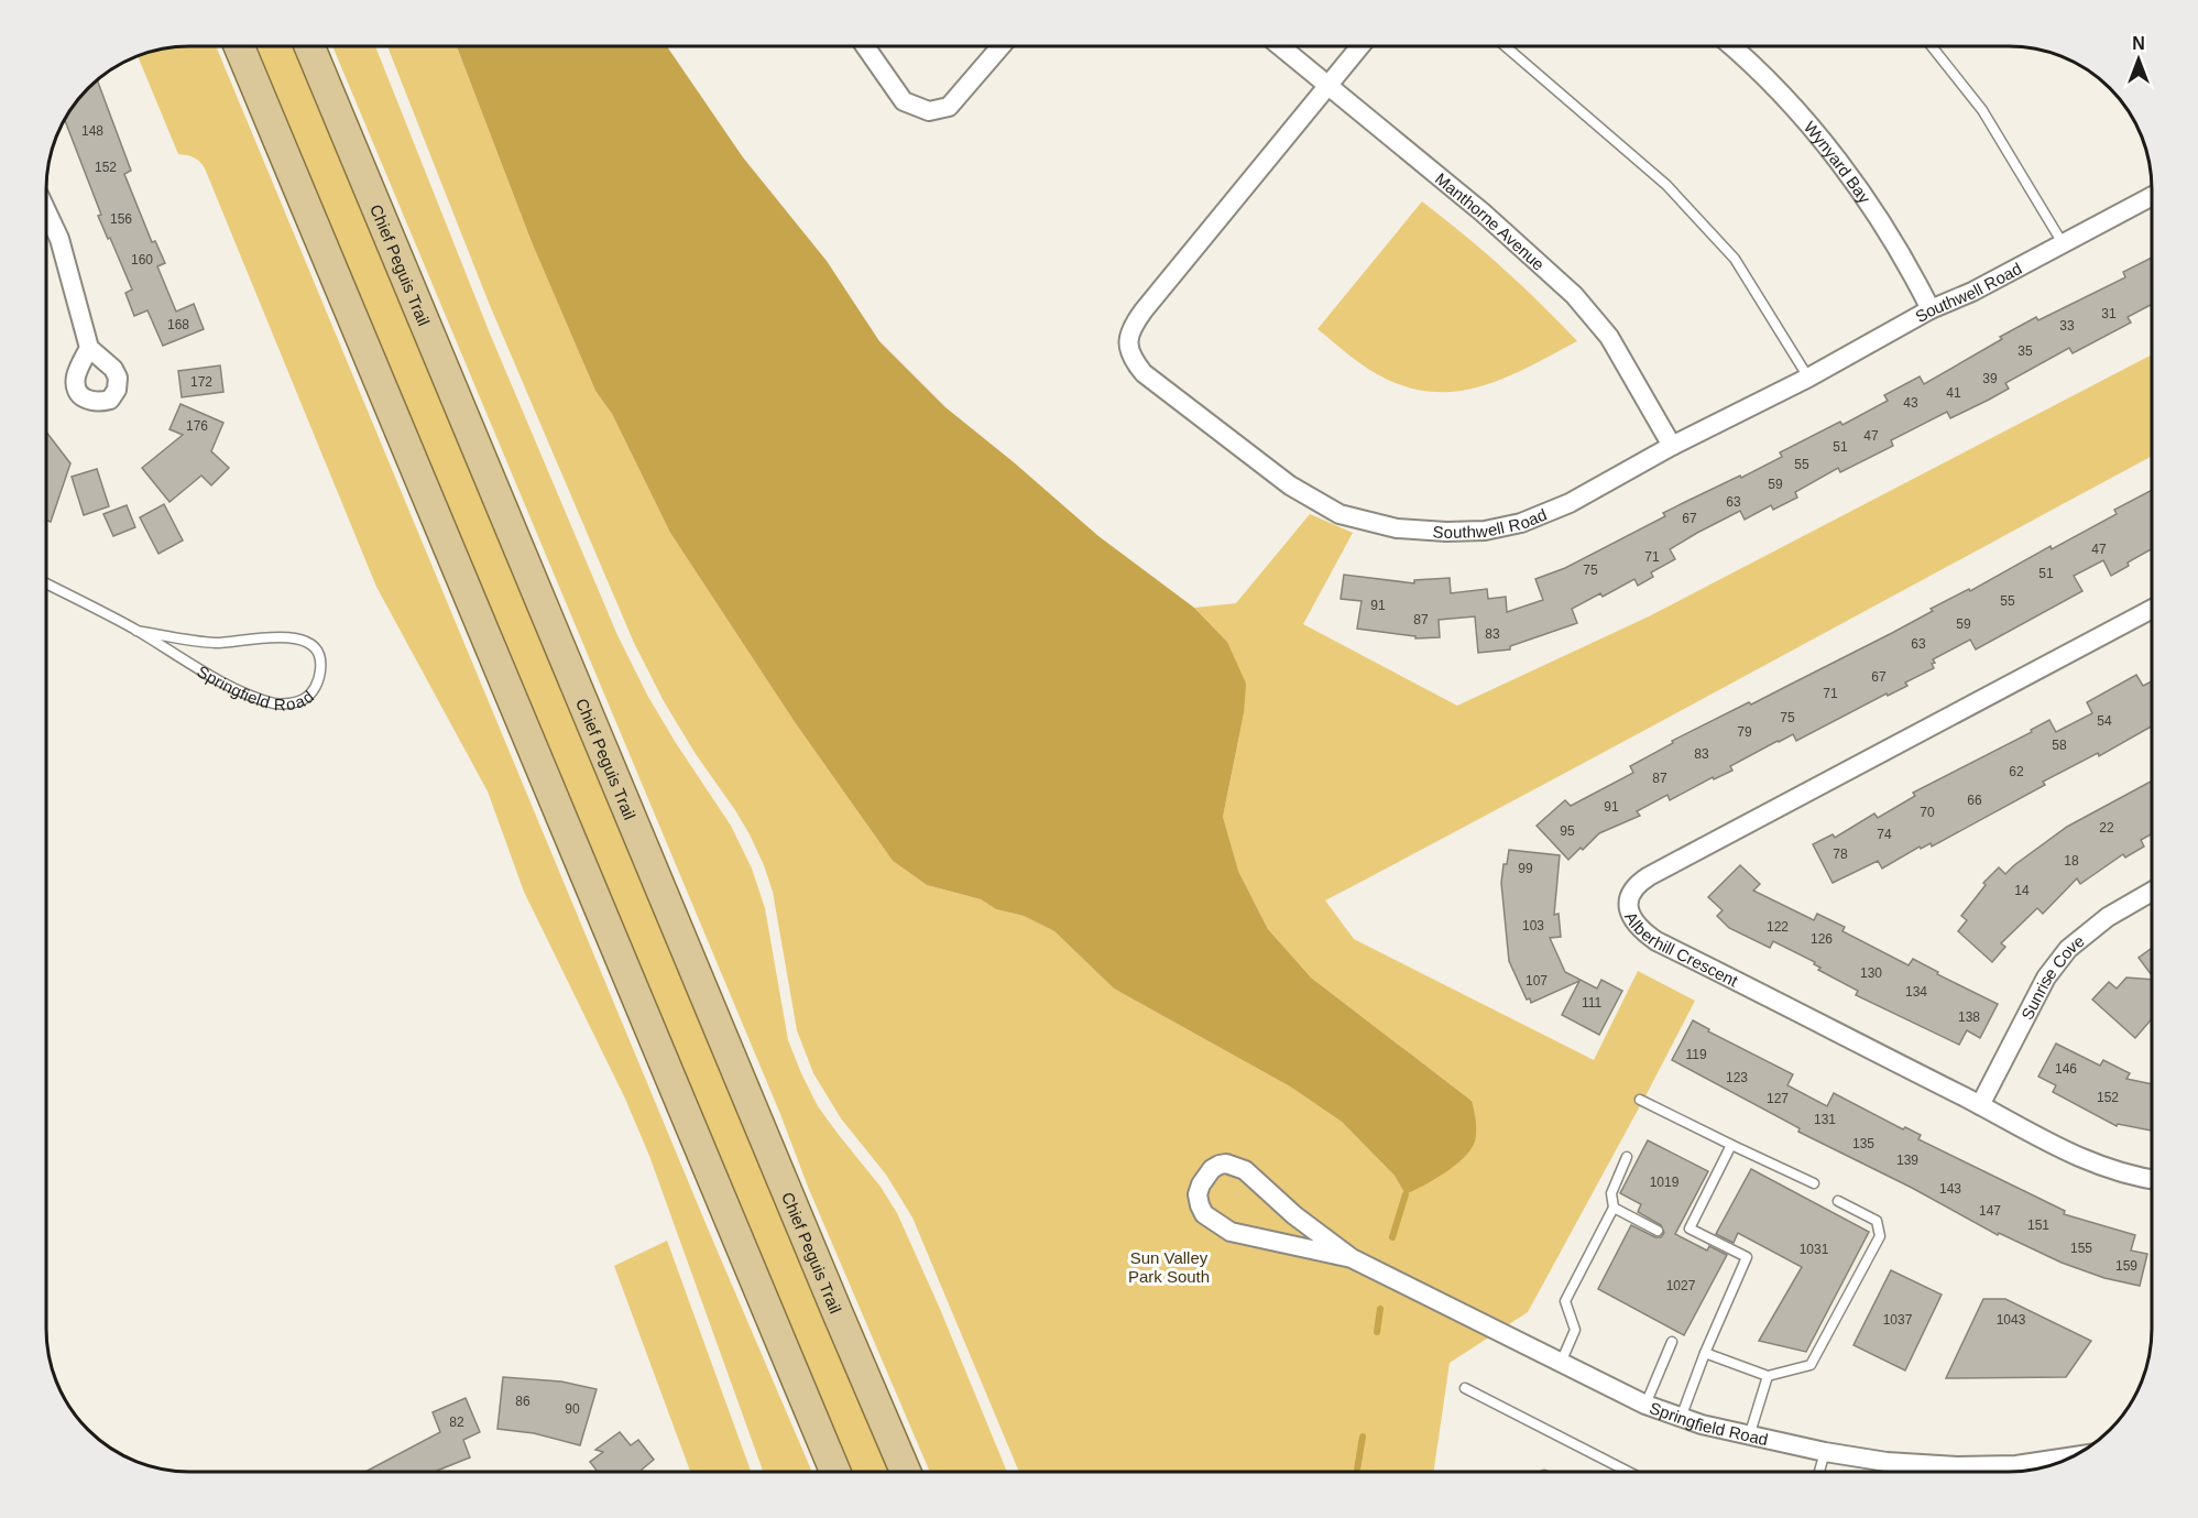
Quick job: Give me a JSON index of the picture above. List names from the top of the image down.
{
  "streets": {
    "main road": ["Chief Peguis Trail"],
    "street": [
      "Wynyard Bay",
      "Manthorne Avenue",
      "Southwell Road",
      "Springfield Road",
      "Alberhill Crescent",
      "Sunrise Cove"
    ]
  },
  "crossings": [
    ["Wynyard Bay", "Southwell Road"],
    ["Manthorne Avenue", "Southwell Road"],
    ["Alberhill Crescent", "Sunrise Cove"]
  ],
  "parks": ["Sun Valley Park South"],
  "house_numbers": [
    "148",
    "152",
    "156",
    "160",
    "31",
    "168",
    "33",
    "35",
    "39",
    "172",
    "41",
    "43",
    "176",
    "47",
    "51",
    "55",
    "59",
    "63",
    "67",
    "47",
    "71",
    "75",
    "51",
    "55",
    "91",
    "87",
    "59",
    "83",
    "63",
    "67",
    "71",
    "75",
    "54",
    "79",
    "58",
    "83",
    "62",
    "87",
    "66",
    "91",
    "70",
    "22",
    "95",
    "74",
    "78",
    "18",
    "99",
    "14",
    "103",
    "122",
    "126",
    "130",
    "107",
    "134",
    "111",
    "138",
    "119",
    "146",
    "123",
    "152",
    "127",
    "131",
    "135",
    "139",
    "1019",
    "143",
    "147",
    "151",
    "155",
    "1031",
    "159",
    "1027",
    "1037",
    "1043",
    "86",
    "90",
    "82"
  ],
  "north": "top"
}
